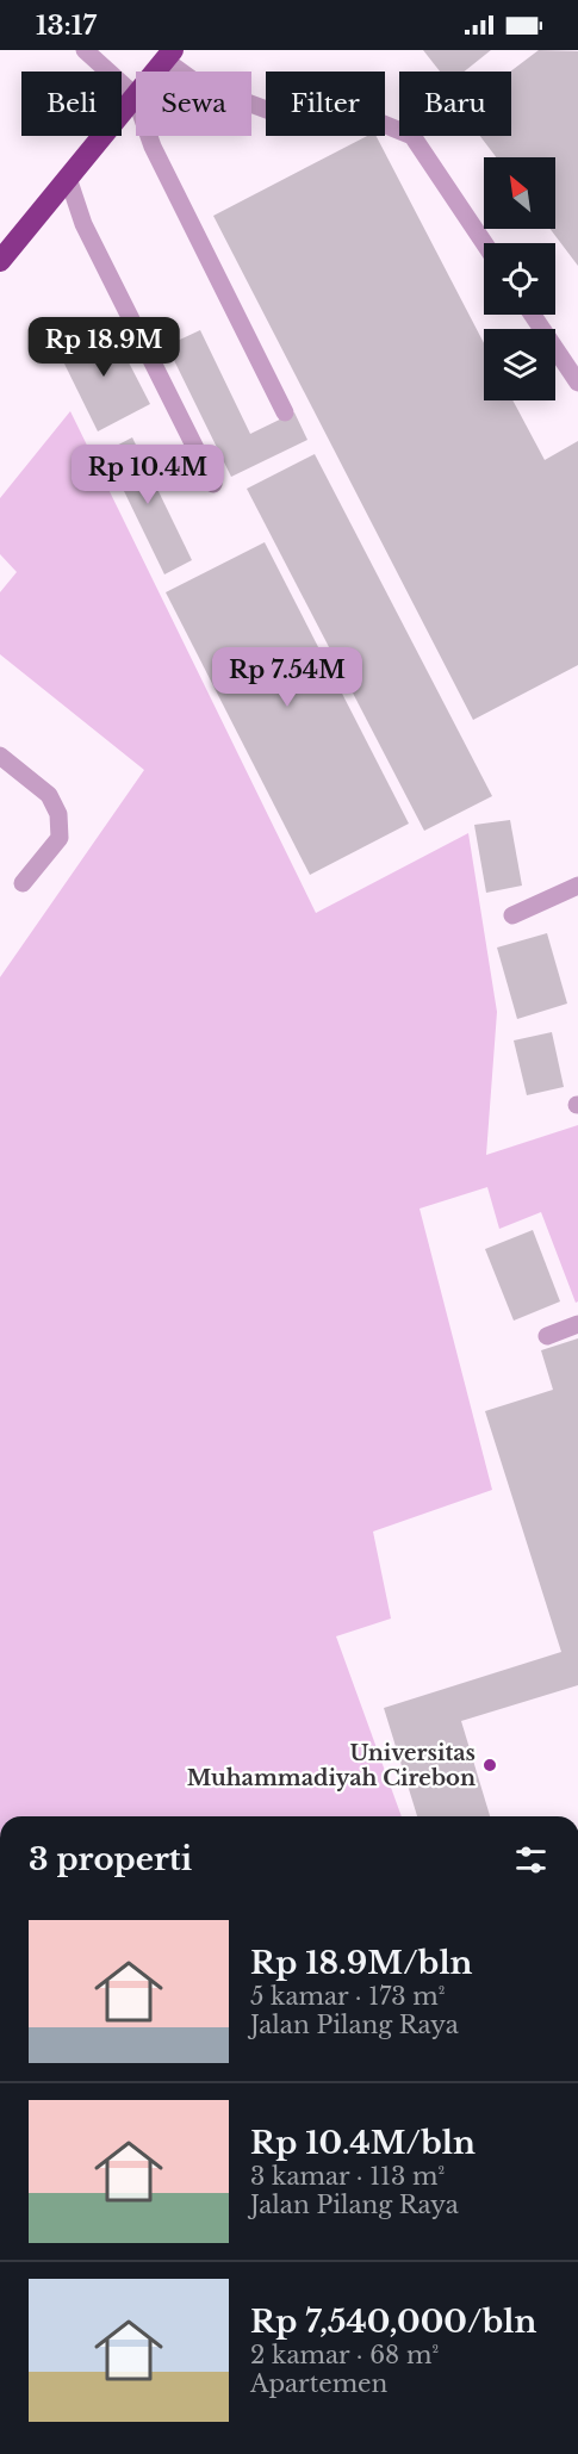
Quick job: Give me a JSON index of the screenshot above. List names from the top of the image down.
{
  "places": ["Universitas Muhammadiyah Cirebon"],
  "north": "top left",
  "page": {
    "status": "13:17",
    "chip": [
      "Beli",
      "Sewa",
      "Filter",
      "Baru"
    ],
    "price": ["Rp 18.9M", "Rp 10.4M", "Rp 7.54M"],
    "heading": "3 properti",
    "list": [
      {
        "name": "Rp 18.9M/bln",
        "note": "5 kamar · 173 m² · Jalan Pilang Raya"
      },
      {
        "name": "Rp 10.4M/bln",
        "note": "3 kamar · 113 m² · Jalan Pilang Raya"
      },
      {
        "name": "Rp 7,540,000/bln",
        "note": "2 kamar · 68 m² · Apartemen"
      }
    ]
  }
}
